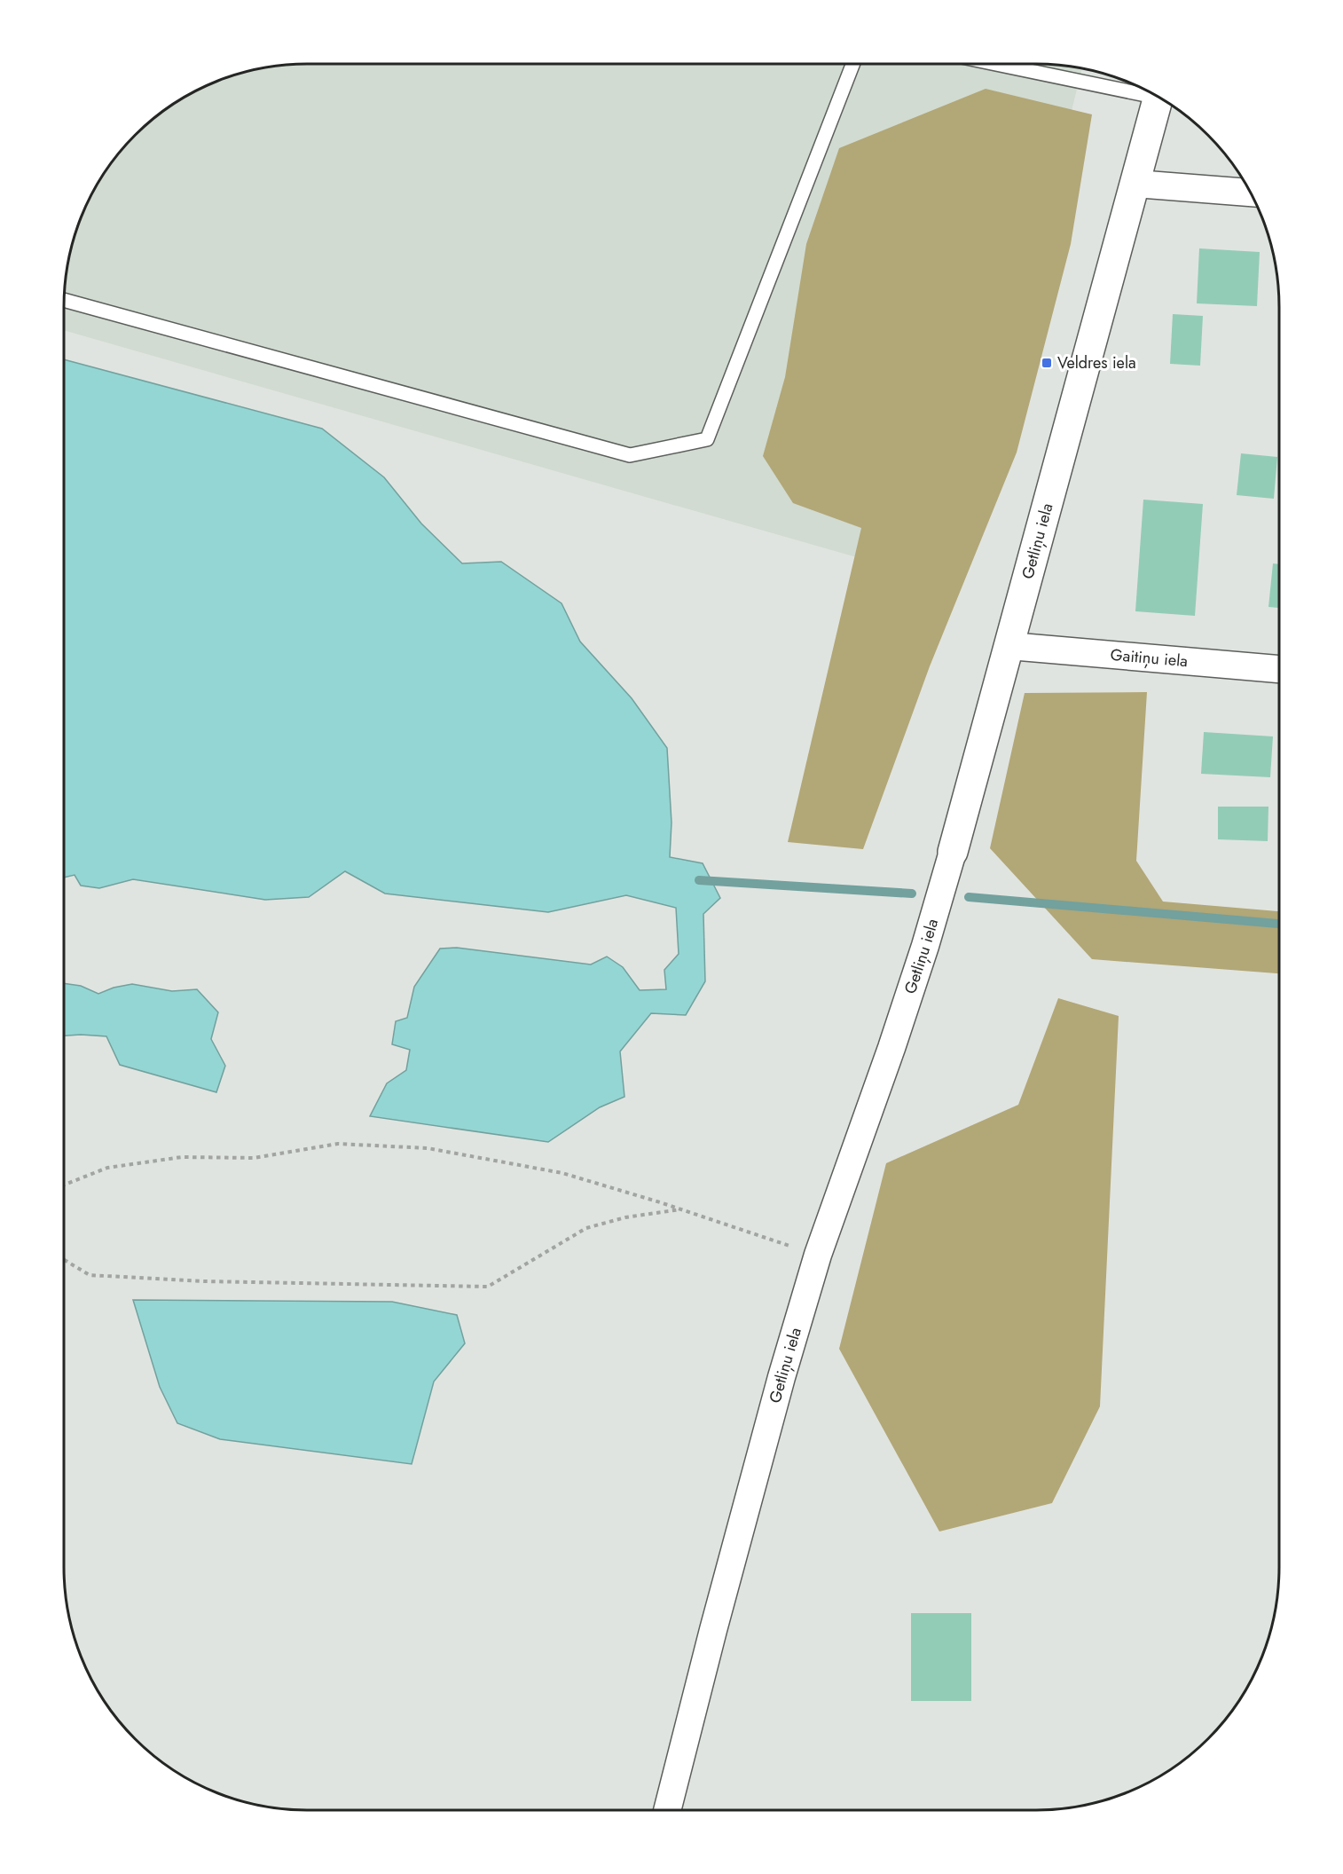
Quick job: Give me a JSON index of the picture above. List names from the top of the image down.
{
  "streets": {
    "street": ["Getliņu iela", "Gaitiņu iela"]
  },
  "crossings": [
    ["Getliņu iela", "Gaitiņu iela"]
  ],
  "places": {
    "transit": ["Veldres iela"]
  }
}
